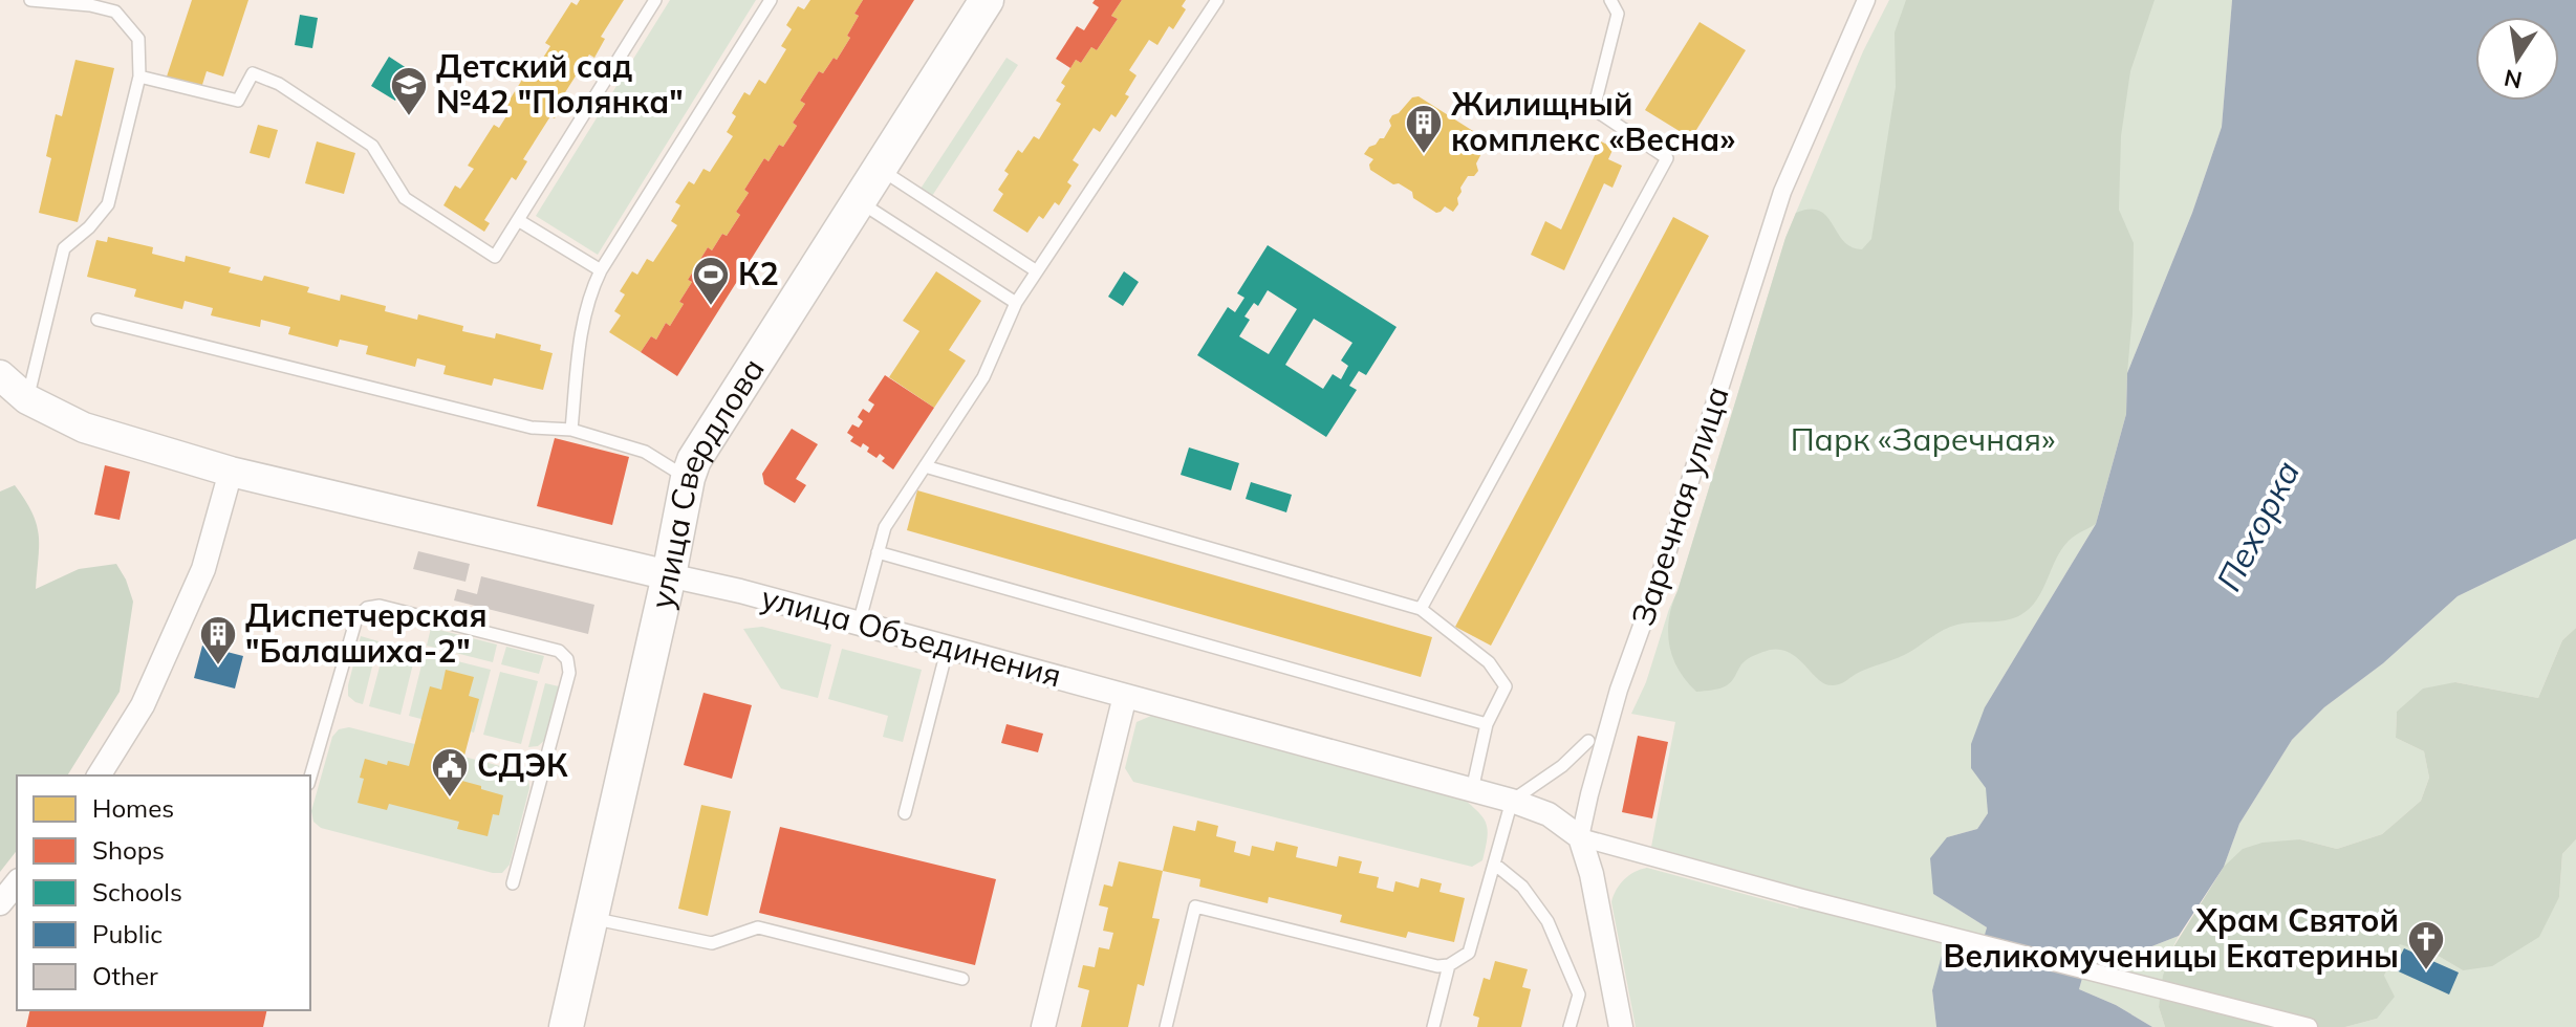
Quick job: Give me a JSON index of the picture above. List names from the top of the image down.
{
  "streets": {
    "main road": ["улица Свердлова"],
    "street": ["Заречная улица", "улица Объединения"]
  },
  "crossings": [
    ["улица Свердлова", "улица Объединения"],
    ["Заречная улица", "улица Объединения"]
  ],
  "water": ["Пехорка"],
  "parks": ["Парк «Заречная»"],
  "places": {
    "school or university": ["Детский сад №42 \"Полянка\""],
    "building": ["Жилищный комплекс «Весна»", "Диспетчерская \"Балашиха-2\""],
    "sports": ["К2"],
    "public building": ["СДЭК"],
    "church": ["Храм Святой Великомученицы Екатерины"]
  },
  "legend": [
    "Homes",
    "Shops",
    "Schools",
    "Public",
    "Other"
  ],
  "north": "bottom"
}
